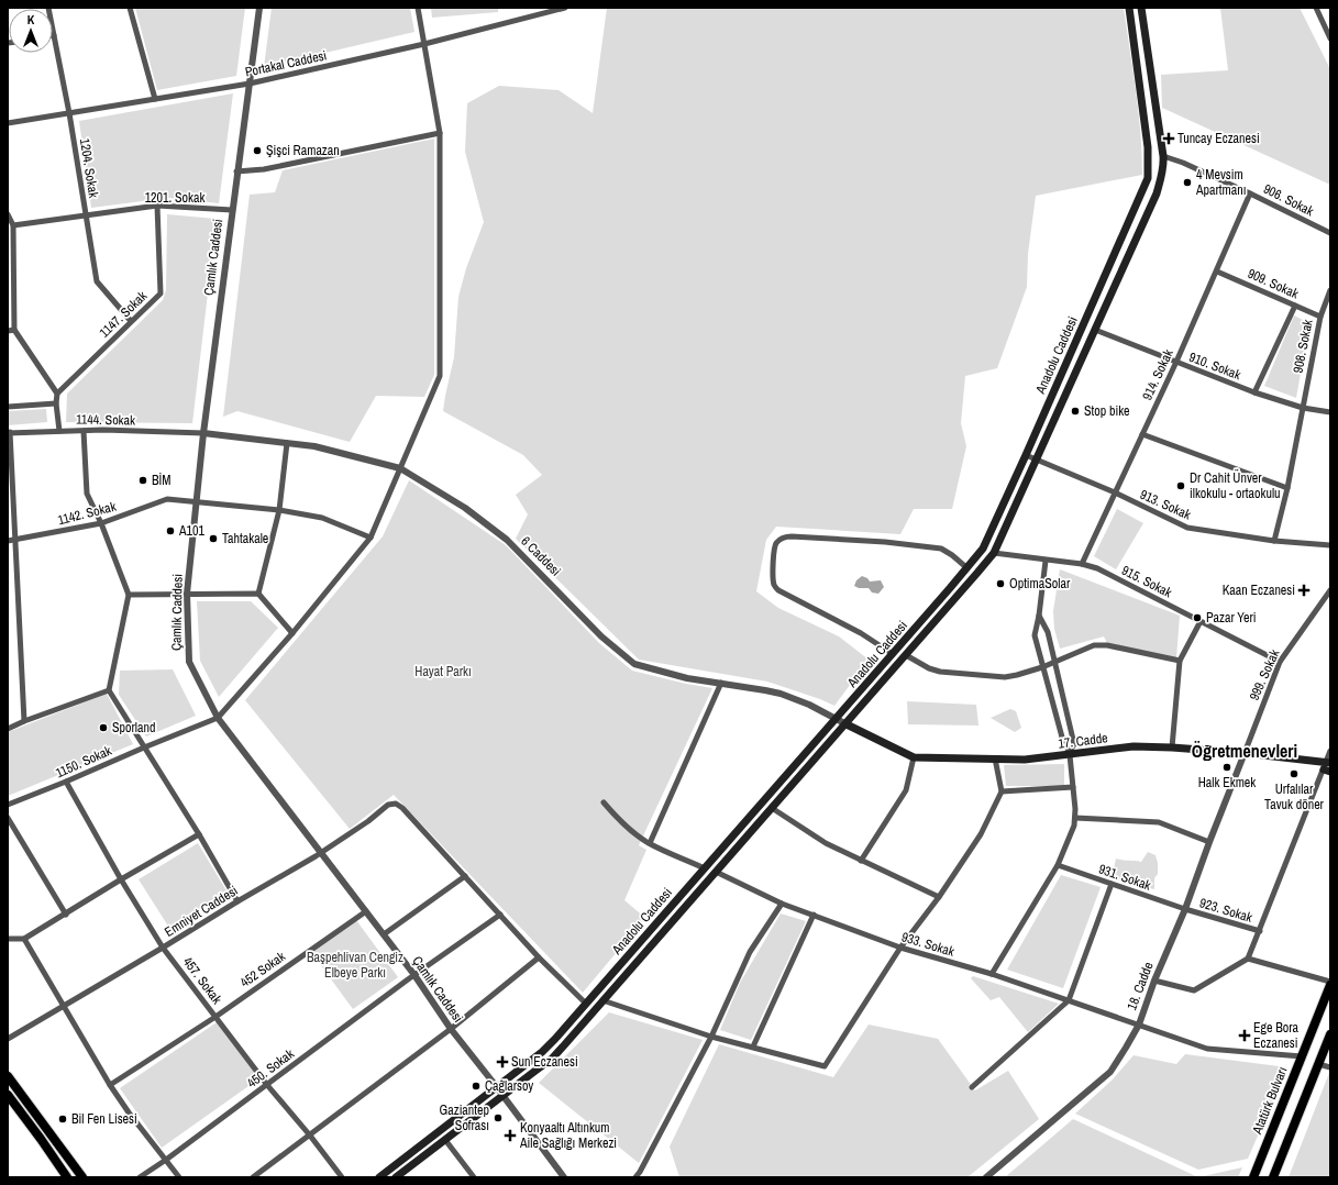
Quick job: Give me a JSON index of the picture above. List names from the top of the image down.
{
  "streets": {
    "main road": ["Anadolu Caddesi", "17. Cadde", "Atatürk Bulvarı"],
    "street": [
      "Portakal Caddesi",
      "1204. Sokak",
      "1201. Sokak",
      "906. Sokak",
      "Çamlık Caddesi",
      "909. Sokak",
      "1147. Sokak",
      "908. Sokak",
      "910. Sokak",
      "914. Sokak",
      "1144. Sokak",
      "913. Sokak",
      "1142. Sokak",
      "6 Caddesi",
      "915. Sokak",
      "999. Sokak",
      "1150. Sokak",
      "931. Sokak",
      "923. Sokak",
      "Emniyet Caddesi",
      "933. Sokak",
      "452 Sokak",
      "457. Sokak",
      "18. Cadde",
      "450. Sokak"
    ]
  },
  "crossings": [
    ["Portakal Caddesi", "1204. Sokak"],
    ["Portakal Caddesi", "Çamlık Caddesi"],
    ["1204. Sokak", "1201. Sokak"],
    ["1204. Sokak", "1147. Sokak"],
    ["1201. Sokak", "Çamlık Caddesi"],
    ["1201. Sokak", "1147. Sokak"],
    ["906. Sokak", "Anadolu Caddesi"],
    ["906. Sokak", "914. Sokak"],
    ["Çamlık Caddesi", "Anadolu Caddesi"],
    ["Çamlık Caddesi", "1144. Sokak"],
    ["Çamlık Caddesi", "1142. Sokak"],
    ["Çamlık Caddesi", "6 Caddesi"],
    ["Çamlık Caddesi", "1150. Sokak"],
    ["Çamlık Caddesi", "Emniyet Caddesi"],
    ["Çamlık Caddesi", "452 Sokak"],
    ["Çamlık Caddesi", "450. Sokak"],
    ["909. Sokak", "908. Sokak"],
    ["909. Sokak", "914. Sokak"],
    ["908. Sokak", "910. Sokak"],
    ["908. Sokak", "913. Sokak"],
    ["Anadolu Caddesi", "910. Sokak"],
    ["Anadolu Caddesi", "913. Sokak"],
    ["Anadolu Caddesi", "6 Caddesi"],
    ["Anadolu Caddesi", "915. Sokak"],
    ["Anadolu Caddesi", "17. Cadde"],
    ["Anadolu Caddesi", "933. Sokak"],
    ["910. Sokak", "914. Sokak"],
    ["914. Sokak", "913. Sokak"],
    ["914. Sokak", "915. Sokak"],
    ["1144. Sokak", "6 Caddesi"],
    ["6 Caddesi", "17. Cadde"],
    ["915. Sokak", "999. Sokak"],
    ["999. Sokak", "17. Cadde"],
    ["999. Sokak", "18. Cadde"],
    ["17. Cadde", "18. Cadde"],
    ["1150. Sokak", "457. Sokak"],
    ["931. Sokak", "923. Sokak"],
    ["931. Sokak", "18. Cadde"],
    ["923. Sokak", "18. Cadde"],
    ["Emniyet Caddesi", "457. Sokak"],
    ["933. Sokak", "18. Cadde"],
    ["933. Sokak", "Atatürk Bulvarı"],
    ["452 Sokak", "457. Sokak"],
    ["457. Sokak", "450. Sokak"]
  ],
  "districts": ["Öğretmenevleri"],
  "parks": ["Hayat Parkı", "Başpehlivan Cengiz Elbeye Parkı"],
  "places": {
    "health": [
      "Tuncay Eczanesi",
      "Kaan Eczanesi",
      "Ege Bora Eczanesi",
      "Sun Eczanesi",
      "Konyaaltı Altınkum Aile Sağlığı Merkezi"
    ],
    "other": [
      "Şişci Ramazan",
      "4 Mevsim Apartmanı",
      "Stop bike",
      "BİM",
      "Dr Cahit Ünver ilkokulu - ortaokulu",
      "A101",
      "Tahtakale",
      "OptimaSolar",
      "Pazar Yeri",
      "Sporland",
      "Halk Ekmek",
      "Urfalılar Tavuk döner",
      "Çağlarsoy",
      "Gaziantep Sofrası",
      "Bil Fen Lisesi"
    ]
  },
  "north": "top"
}
